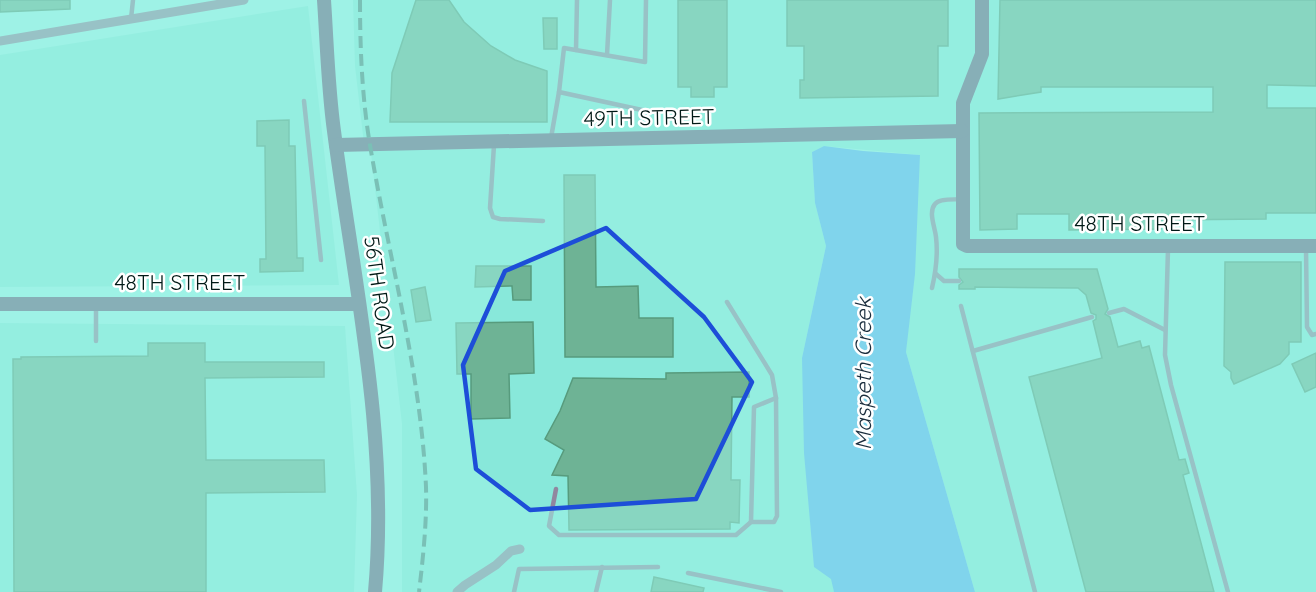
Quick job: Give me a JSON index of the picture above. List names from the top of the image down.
{
  "streets": {
    "main road": ["49TH STREET", "48TH STREET", "56TH ROAD"]
  },
  "crossings": [
    ["49TH STREET", "56TH ROAD"],
    ["48TH STREET", "56TH ROAD"]
  ],
  "water": ["Maspeth Creek"]
}
